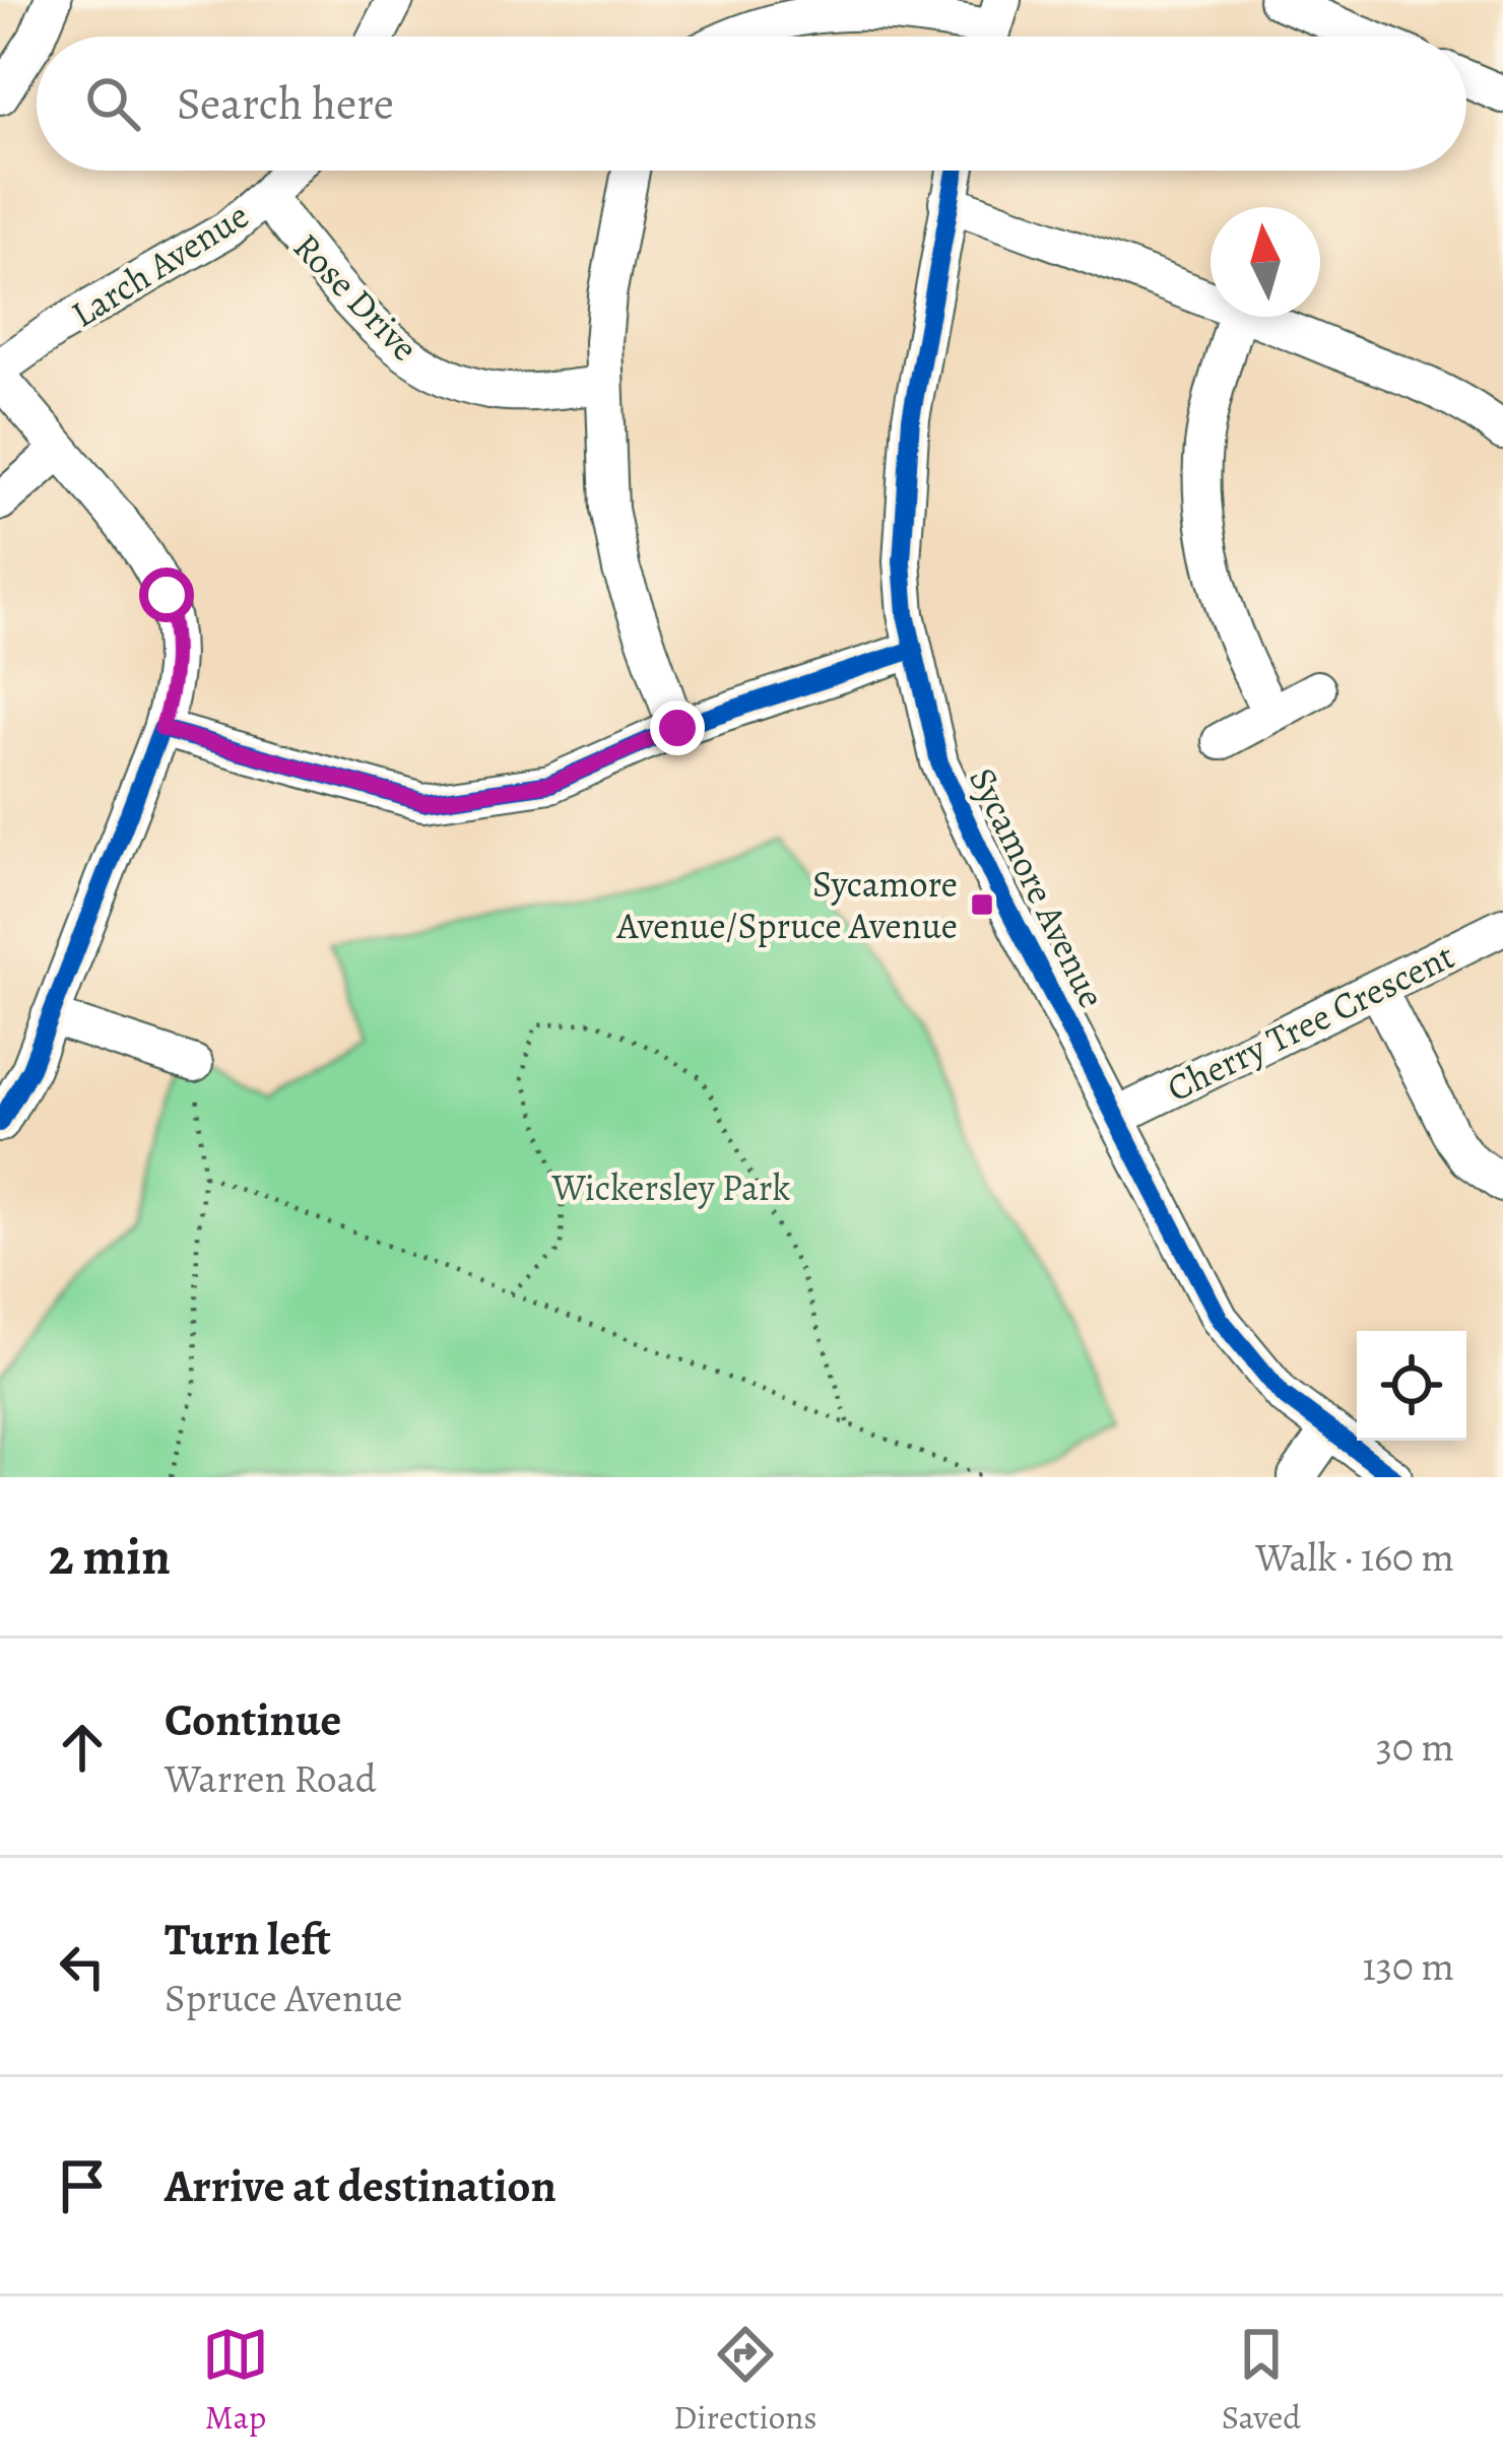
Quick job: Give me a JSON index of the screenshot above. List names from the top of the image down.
{
  "streets": {
    "street": [
      "Larch Avenue",
      "Rose Drive",
      "Sycamore Avenue",
      "Cherry Tree Crescent"
    ]
  },
  "crossings": [
    ["Larch Avenue", "Rose Drive"],
    ["Sycamore Avenue", "Cherry Tree Crescent"]
  ],
  "parks": ["Wickersley Park"],
  "places": {
    "transit": ["Sycamore Avenue/Spruce Avenue"]
  },
  "north": "top",
  "page": {
    "search": "Search here",
    "heading": ["2 min", "Walk · 160 m"],
    "list": [
      ["Continue", "Warren Road", "30 m"],
      ["Turn left", "Spruce Avenue", "130 m"],
      "Arrive at destination"
    ],
    "nav": ["Map", "Directions", "Saved"]
  }
}
